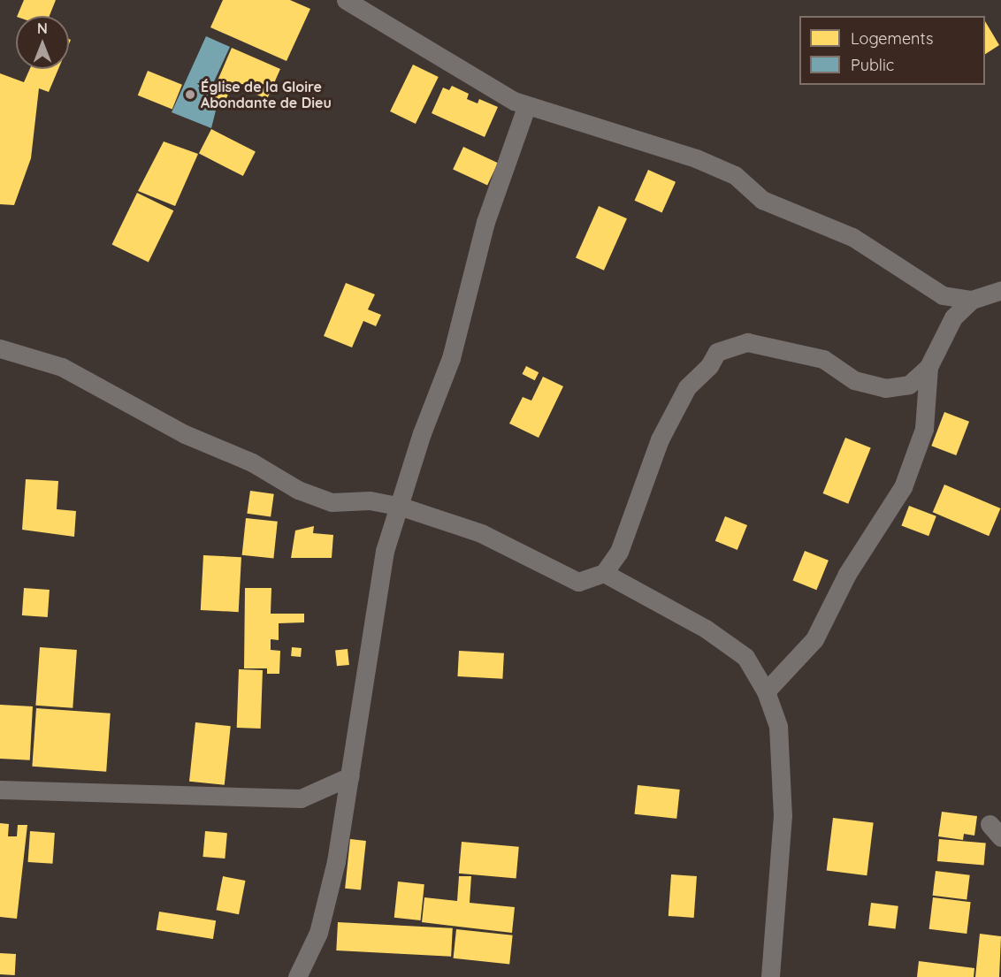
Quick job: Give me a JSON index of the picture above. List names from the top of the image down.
{
  "places": ["Église de la Gloire Abondante de Dieu"],
  "legend": ["Logements", "Public"],
  "north": "top"
}
